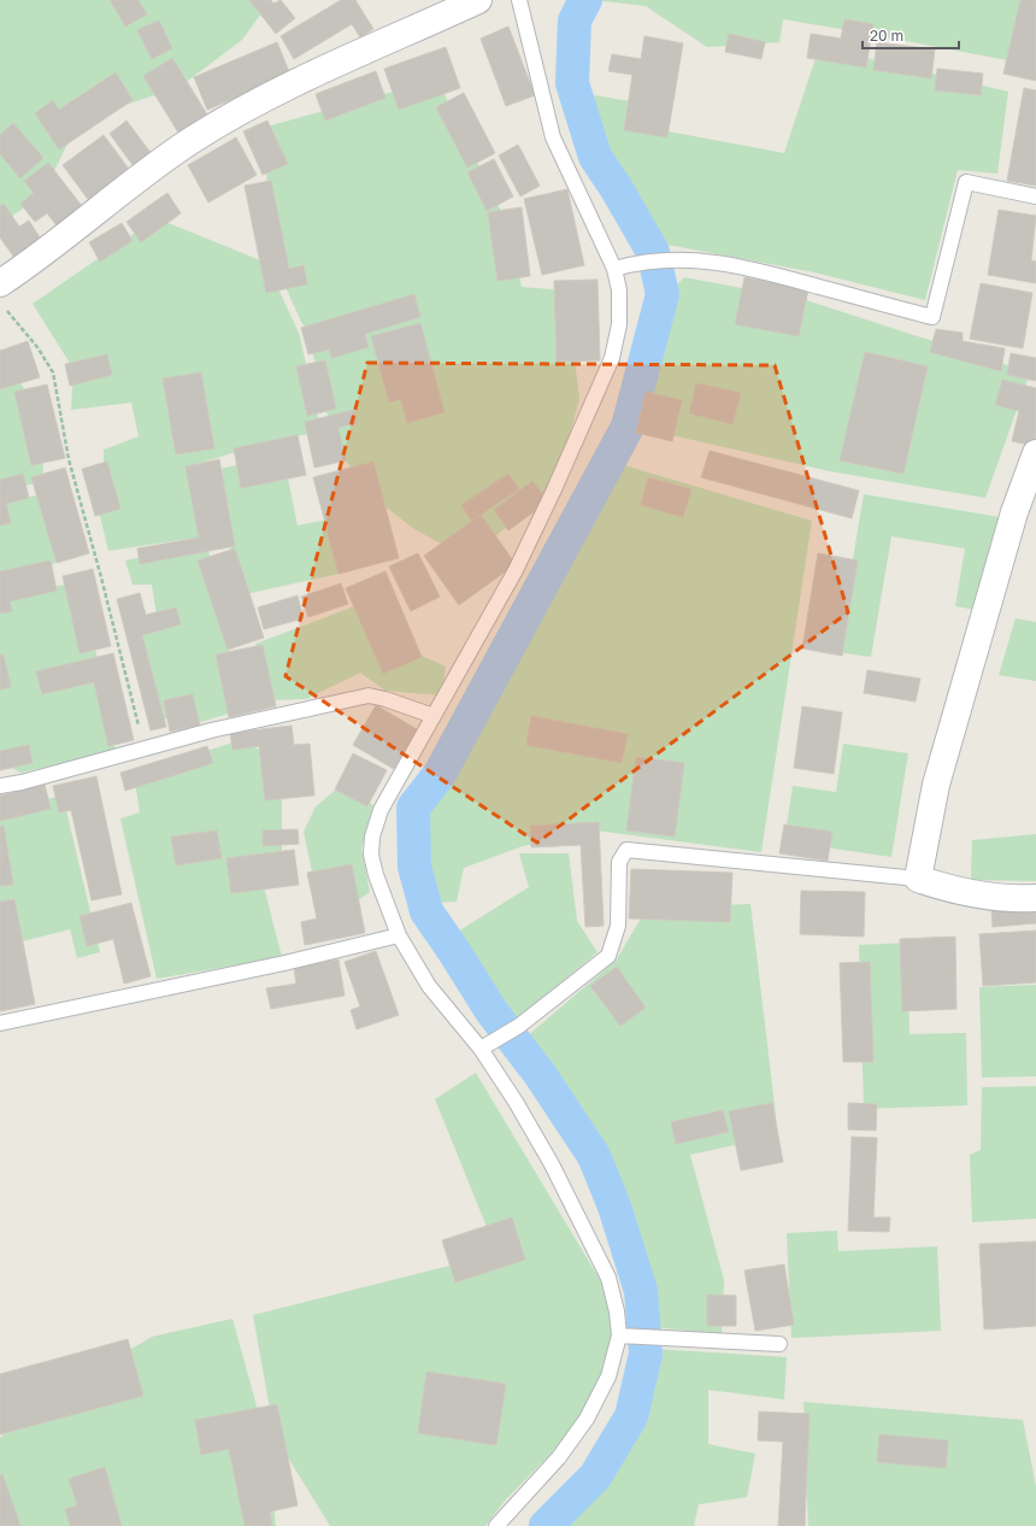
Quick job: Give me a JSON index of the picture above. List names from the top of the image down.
{
  "scale_bar": "20 m"
}
